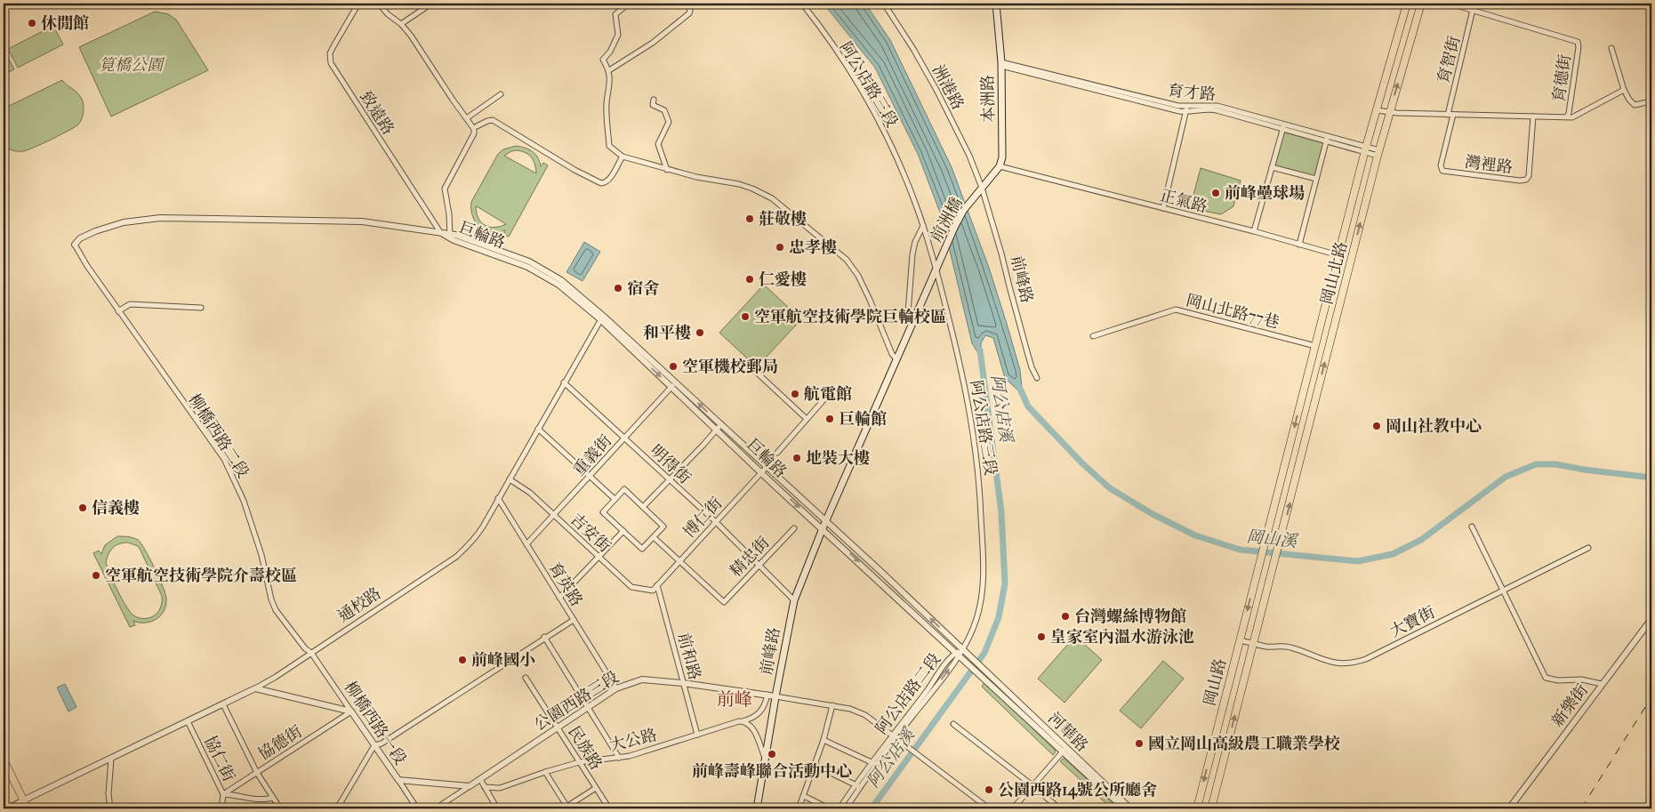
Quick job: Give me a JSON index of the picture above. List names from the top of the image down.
{
  "streets": {
    "main road": [
      "本洲路",
      "前洲橋",
      "岡山北路",
      "前峰路",
      "岡山路"
    ],
    "street": [
      "育智街",
      "育德街",
      "阿公店路三段",
      "洲港路",
      "育才路",
      "致遠路",
      "灣裡路",
      "正氣路",
      "巨輪路",
      "岡山北路77巷",
      "柳橋西路二段",
      "重義街",
      "明得街",
      "博仁街",
      "吉安街",
      "精忠街",
      "育英路",
      "通校路",
      "大寶街",
      "前和路",
      "阿公店路二段",
      "公園西路三段",
      "新樂街",
      "柳橋西路一段",
      "河華路",
      "大公路",
      "協德街",
      "民族路",
      "協仁街"
    ]
  },
  "crossings": [
    ["育智街", "育德街"],
    ["育智街", "灣裡路"],
    ["阿公店路三段", "前洲橋"],
    ["阿公店路三段", "阿公店路二段"],
    ["阿公店路三段", "河華路"],
    ["洲港路", "前洲橋"],
    ["洲港路", "前峰路"],
    ["育才路", "本洲路"],
    ["育才路", "岡山北路"],
    ["本洲路", "正氣路"],
    ["致遠路", "巨輪路"],
    ["正氣路", "岡山北路"],
    ["前洲橋", "前峰路"],
    ["巨輪路", "前峰路"],
    ["巨輪路", "重義街"],
    ["巨輪路", "博仁街"],
    ["巨輪路", "通校路"],
    ["岡山北路", "岡山北路77巷"],
    ["岡山北路", "岡山路"],
    ["前峰路", "明得街"],
    ["前峰路", "公園西路三段"],
    ["柳橋西路二段", "通校路"],
    ["柳橋西路二段", "柳橋西路一段"],
    ["重義街", "明得街"],
    ["重義街", "吉安街"],
    ["重義街", "育英路"],
    ["明得街", "博仁街"],
    ["明得街", "精忠街"],
    ["明得街", "通校路"],
    ["博仁街", "吉安街"],
    ["博仁街", "精忠街"],
    ["博仁街", "前和路"],
    ["吉安街", "通校路"],
    ["吉安街", "前和路"],
    ["育英路", "通校路"],
    ["育英路", "柳橋西路一段"],
    ["通校路", "柳橋西路一段"],
    ["通校路", "協仁街"],
    ["大寶街", "岡山路"],
    ["前和路", "公園西路三段"],
    ["前和路", "大公路"],
    ["阿公店路二段", "河華路"],
    ["公園西路三段", "大公路"],
    ["公園西路三段", "民族路"],
    ["柳橋西路一段", "協德街"],
    ["大公路", "民族路"],
    ["協德街", "協仁街"]
  ],
  "districts": ["前峰"],
  "water": ["阿公店溪", "岡山溪"],
  "parks": ["筧橋公園"],
  "places": [
    "休閒館",
    "前峰壘球場",
    "莊敬樓",
    "忠孝樓",
    "仁愛樓",
    "宿舍",
    "空軍航空技術學院巨輪校區",
    "和平樓",
    "空軍機校郵局",
    "航電館",
    "巨輪館",
    "岡山社教中心",
    "地裝大樓",
    "信義樓",
    "空軍航空技術學院介壽校區",
    "台灣螺絲博物館",
    "皇家室內溫水游泳池",
    "前峰國小",
    "國立岡山高級農工職業學校",
    "前峰壽峰聯合活動中心",
    "公園西路14號公所廳舍"
  ]
}
